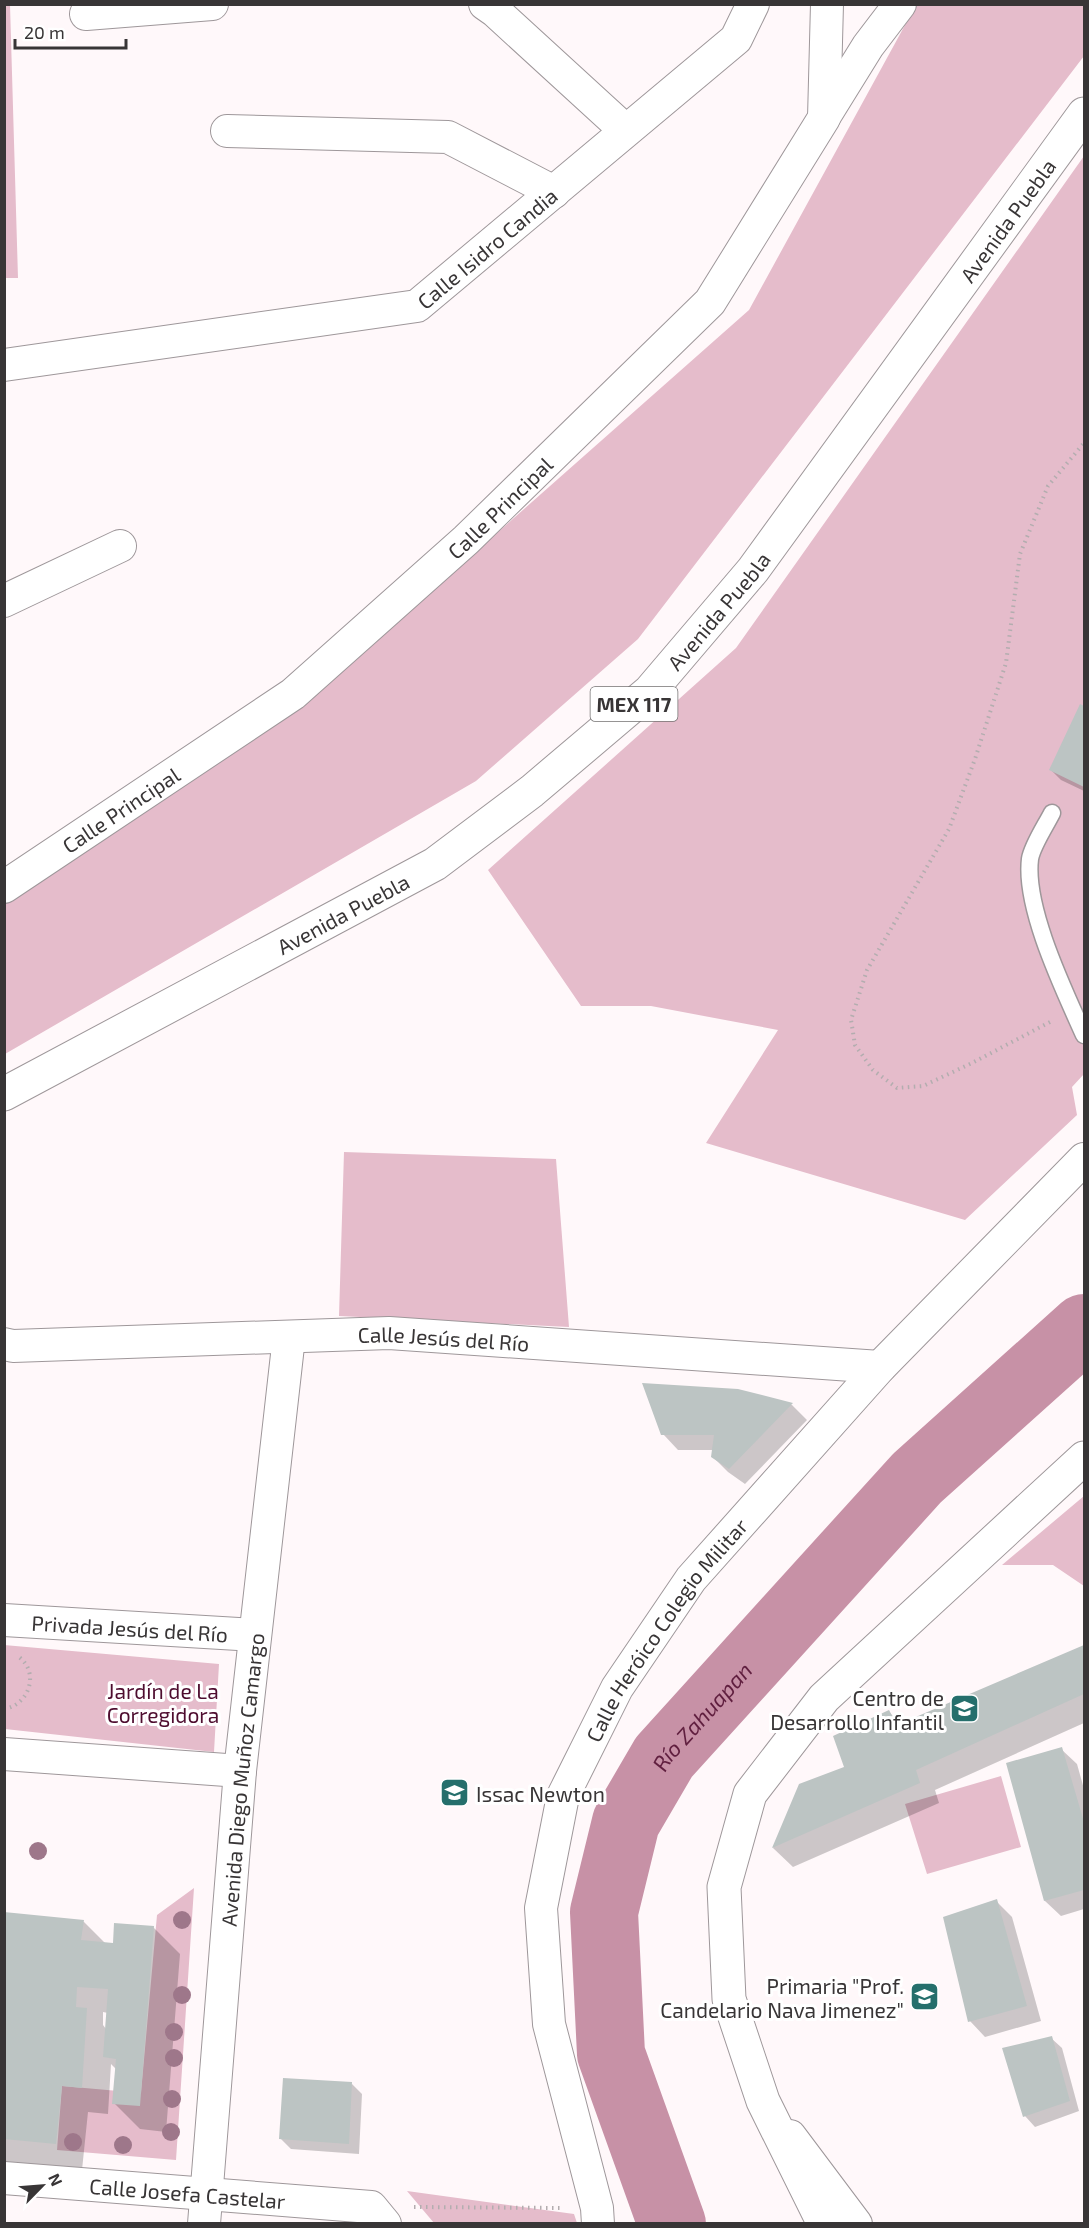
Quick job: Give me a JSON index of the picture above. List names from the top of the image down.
{
  "streets": {
    "main road": ["Avenida Puebla", "MEX 117"],
    "street": [
      "Calle Isidro Candia",
      "Calle Principal",
      "Calle Jesús del Río",
      "Privada Jesús del Río",
      "Calle Heróico Colegio Militar",
      "Avenida Diego Muñoz Camargo",
      "Calle Josefa Castelar"
    ]
  },
  "crossings": [
    ["Calle Jesús del Río", "Calle Heróico Colegio Militar"],
    ["Calle Jesús del Río", "Avenida Diego Muñoz Camargo"],
    ["Privada Jesús del Río", "Avenida Diego Muñoz Camargo"],
    ["Avenida Diego Muñoz Camargo", "Calle Josefa Castelar"]
  ],
  "water": ["Río Zahuapan"],
  "parks": ["Jardín de La Corregidora"],
  "places": {
    "school or university": ["Centro de Desarrollo Infantil", "Issac Newton", "Primaria \"Prof. Candelario Nava Jimenez\""]
  },
  "scale_bar": "20 m",
  "north": "top right"
}
